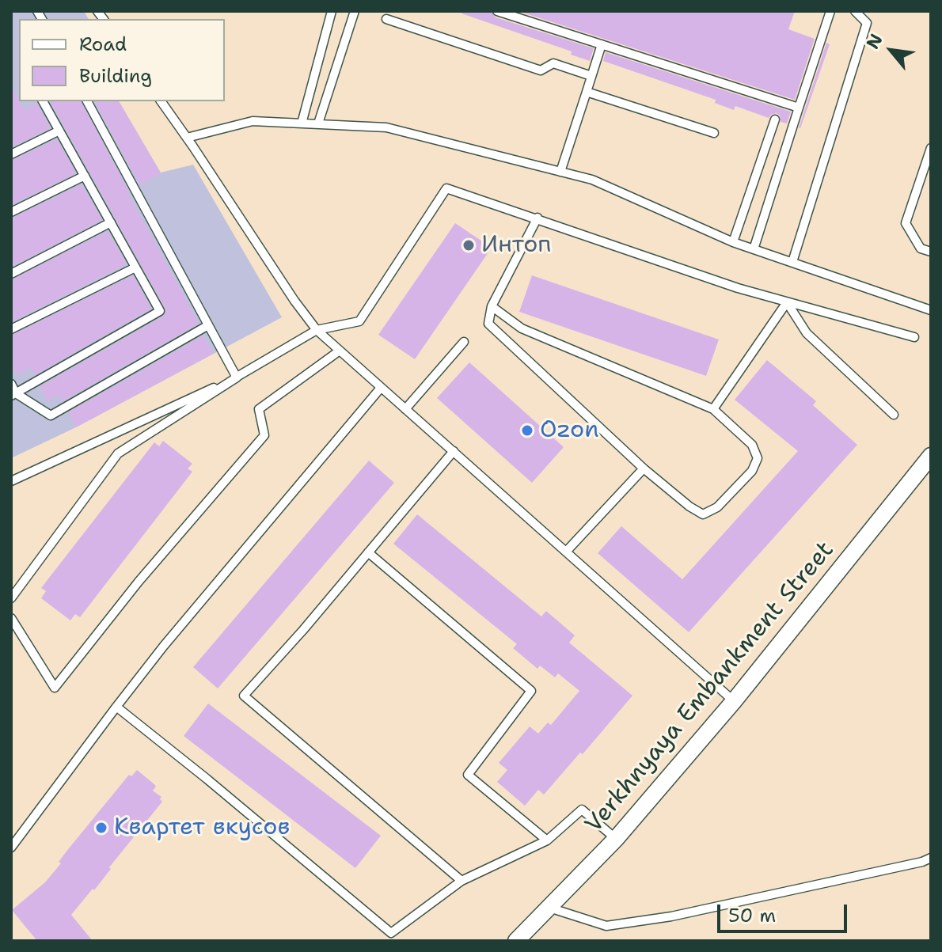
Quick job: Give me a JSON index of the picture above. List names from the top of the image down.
{
  "streets": {
    "street": ["Verkhnyaya Embankment Street"]
  },
  "places": ["Интоп", "Ozon", "Квартет вкусов"],
  "legend": ["Road", "Building"],
  "scale_bar": "50 m",
  "north": "top left"
}
